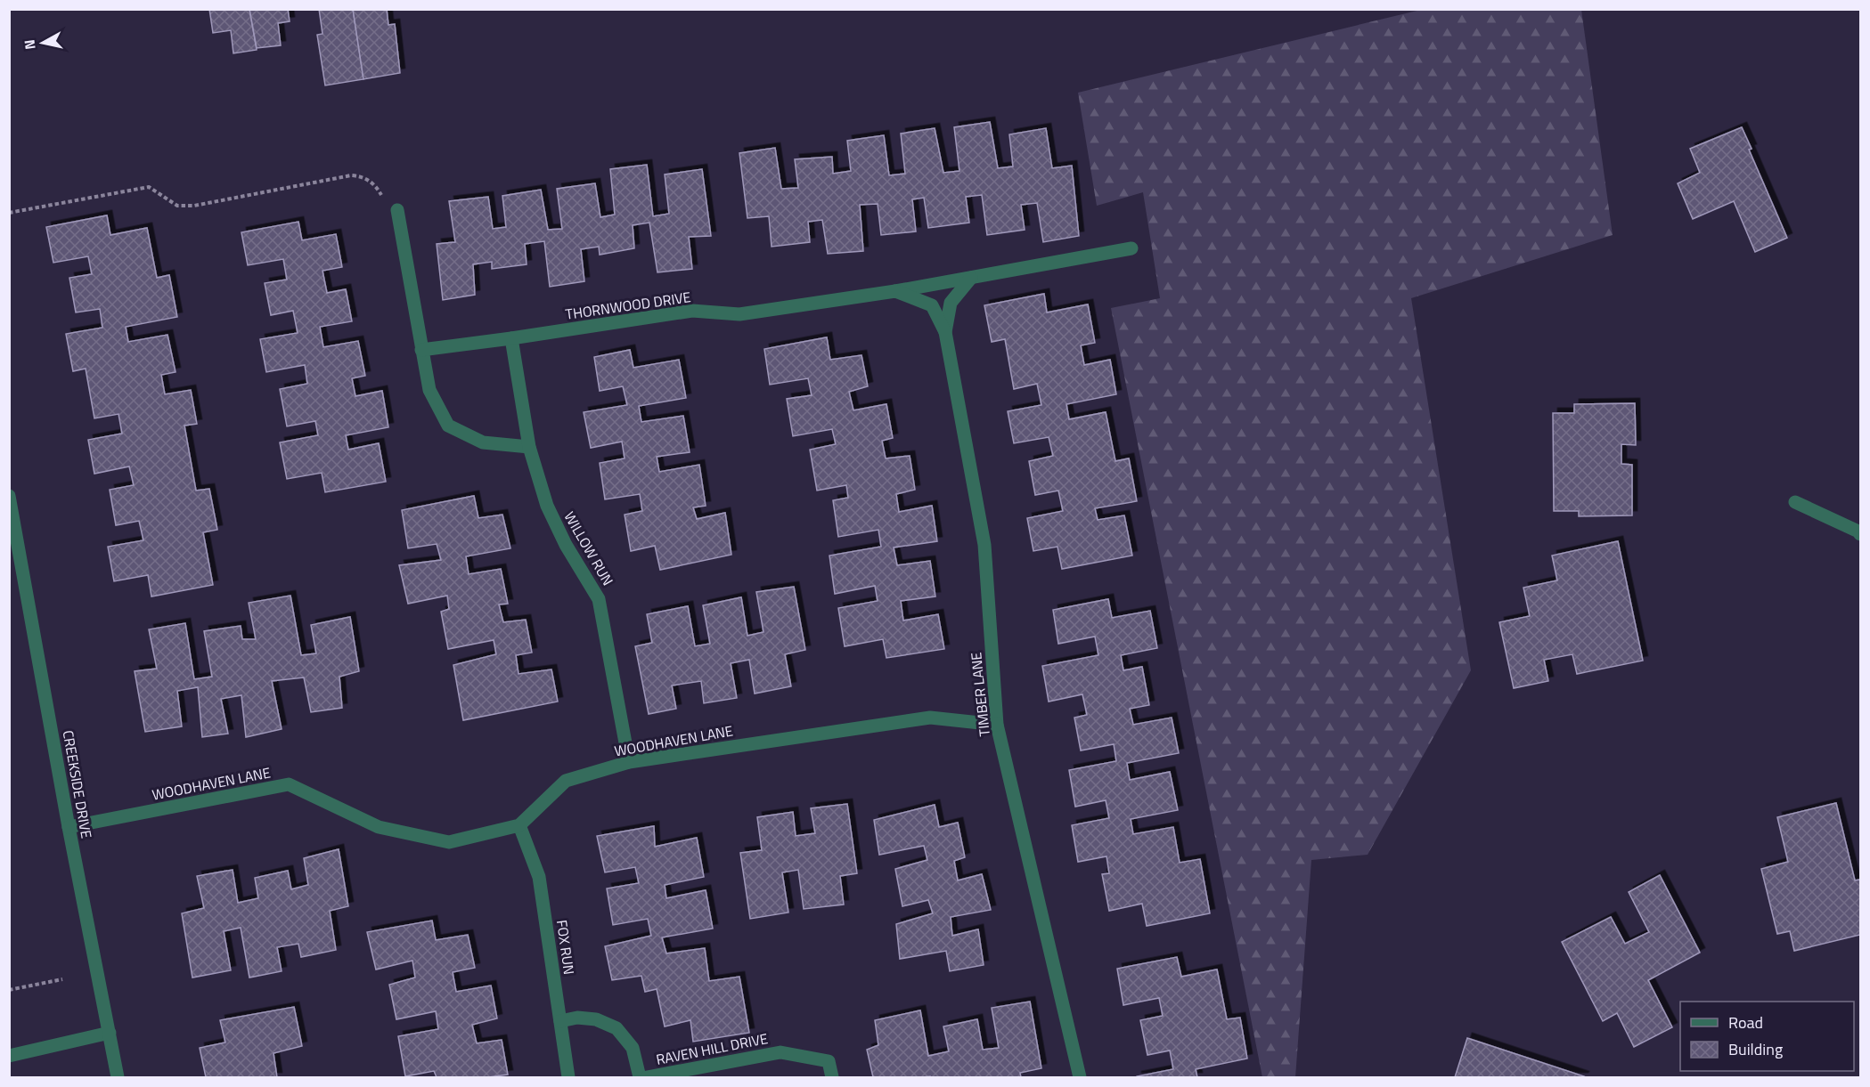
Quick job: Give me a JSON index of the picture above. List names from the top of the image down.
{
  "streets": {
    "street": [
      "THORNWOOD DRIVE",
      "WILLOW RUN",
      "TIMBER LANE",
      "WOODHAVEN LANE",
      "CREEKSIDE DRIVE",
      "FOX RUN",
      "RAVEN HILL DRIVE"
    ]
  },
  "crossings": [
    ["THORNWOOD DRIVE", "WILLOW RUN"],
    ["THORNWOOD DRIVE", "TIMBER LANE"],
    ["WILLOW RUN", "WOODHAVEN LANE"],
    ["TIMBER LANE", "WOODHAVEN LANE"],
    ["WOODHAVEN LANE", "CREEKSIDE DRIVE"],
    ["WOODHAVEN LANE", "FOX RUN"]
  ],
  "legend": ["Road", "Building"],
  "north": "left"
}
